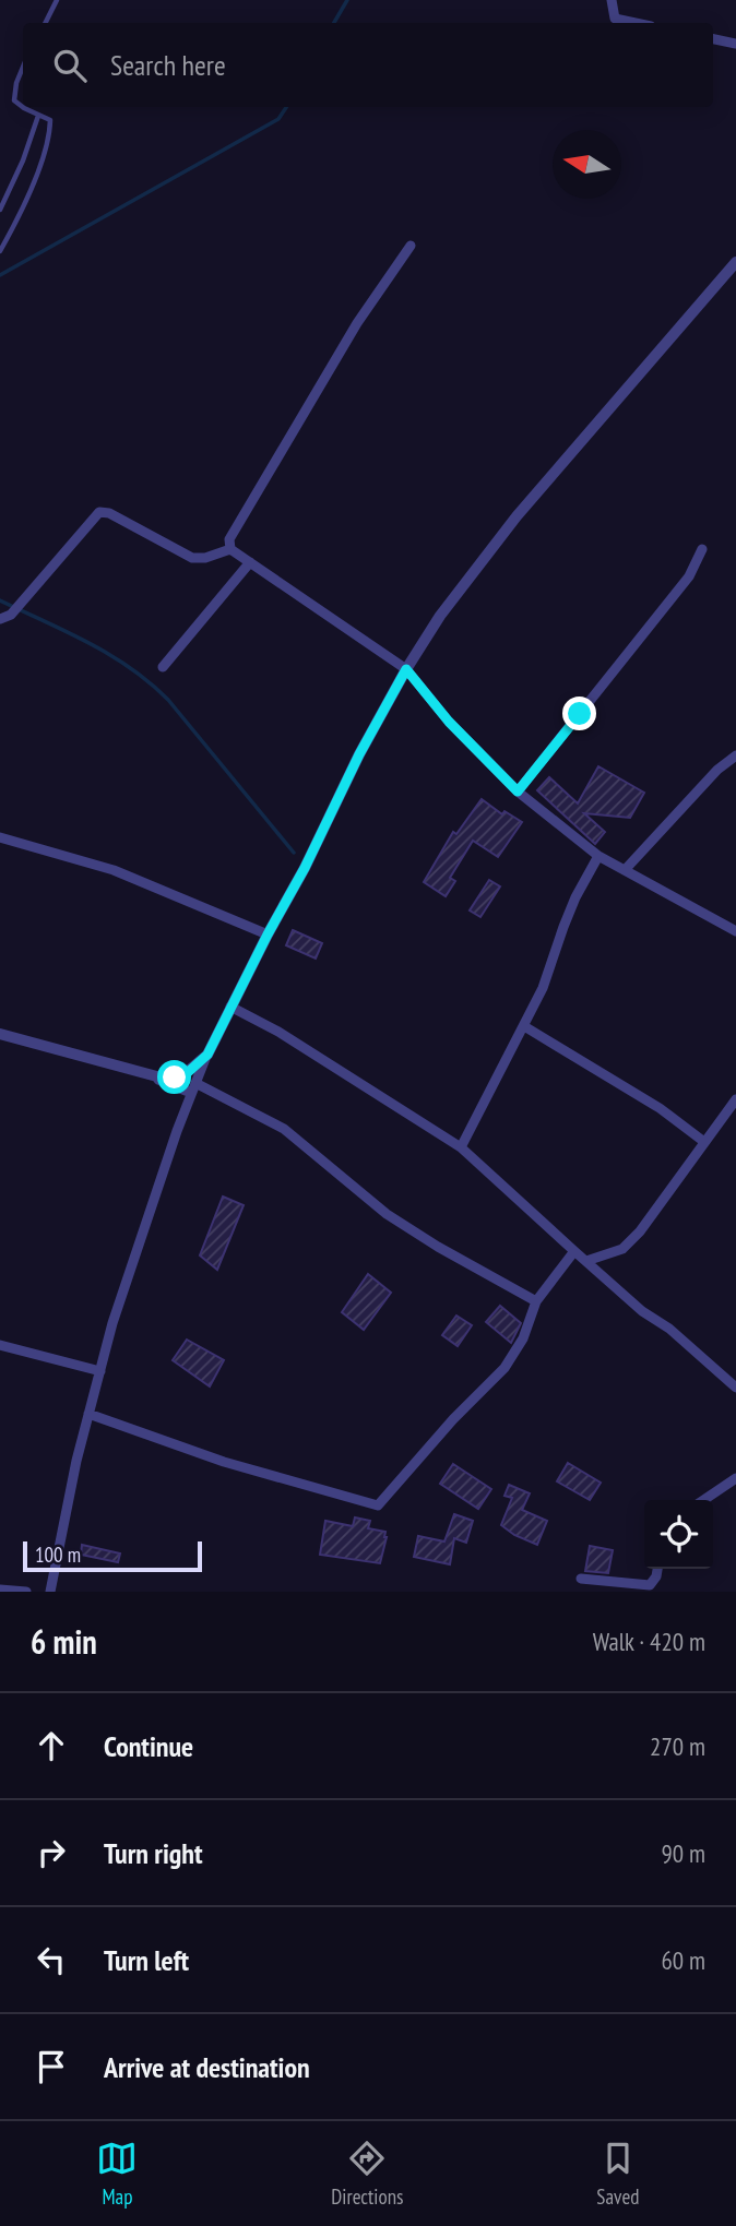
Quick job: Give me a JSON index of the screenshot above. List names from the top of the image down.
{
  "scale_bar": "100 m",
  "north": "left",
  "page": {
    "search": "Search here",
    "scale": "100 m",
    "heading": ["6 min", "Walk · 420 m"],
    "list": [
      ["Continue", "270 m"],
      ["Turn right", "90 m"],
      ["Turn left", "60 m"],
      "Arrive at destination"
    ],
    "nav": ["Map", "Directions", "Saved"]
  }
}
